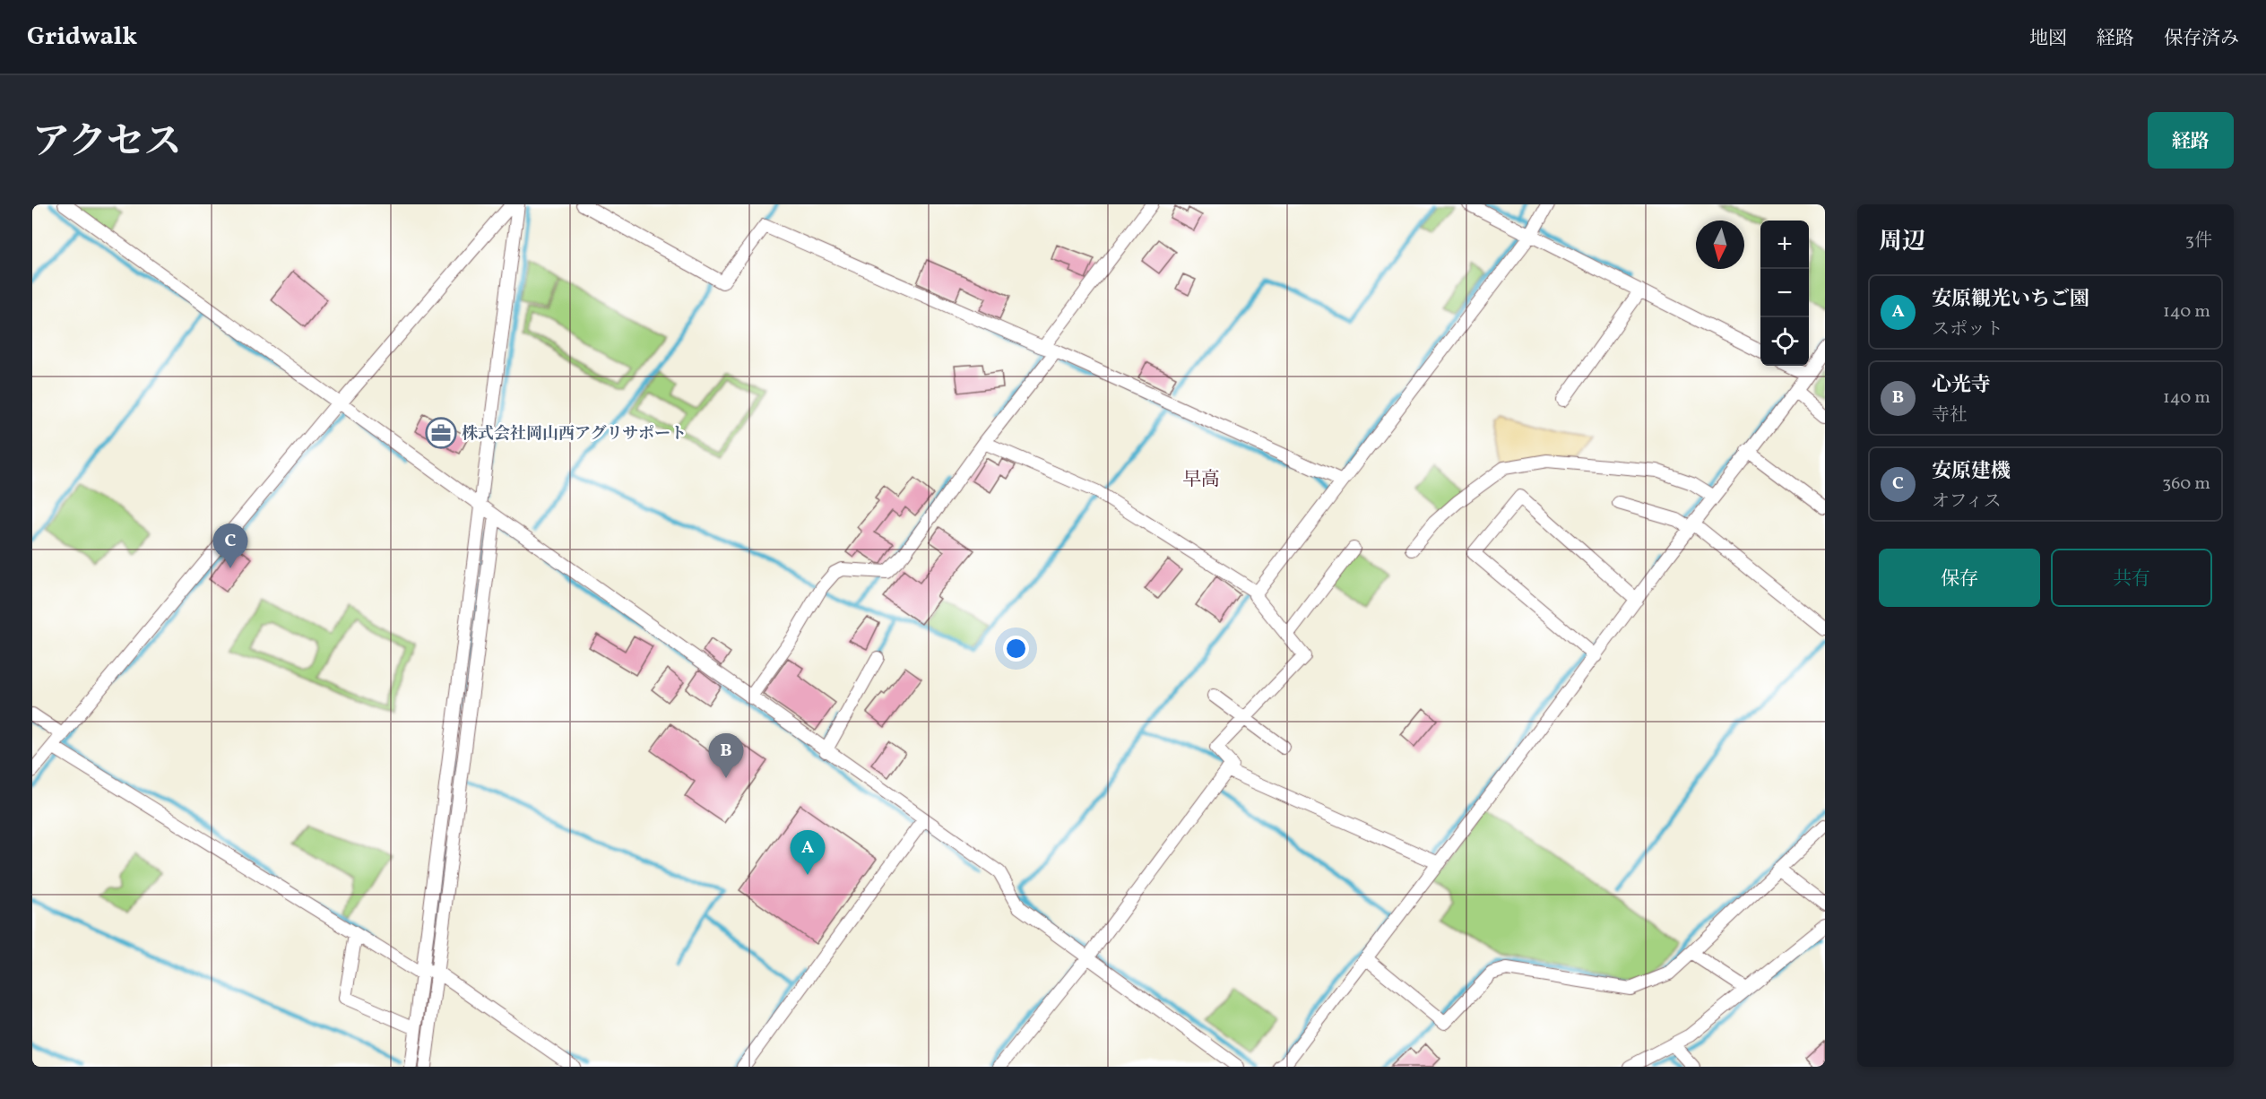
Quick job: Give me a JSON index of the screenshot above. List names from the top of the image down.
{
  "districts": ["早高"],
  "places": {
    "office": ["株式会社岡山西アグリサポート"]
  },
  "north": "bottom",
  "page": {
    "header": "Gridwalk",
    "nav": ["地図", "経路", "保存済み"],
    "title": "アクセス",
    "buttons": [
      "経路",
      ["保存", "共有"]
    ],
    "heading": ["周辺", "3件"],
    "map_buttons": ["+", "−"],
    "list": [
      {
        "mark": "A",
        "name": "安原観光いちご園",
        "note": "スポット",
        "value": "140 m"
      },
      {
        "mark": "B",
        "name": "心光寺",
        "note": "寺社",
        "value": "140 m"
      },
      {
        "mark": "C",
        "name": "安原建機",
        "note": "オフィス",
        "value": "360 m"
      }
    ],
    "pins": ["C", "B", "A"]
  }
}
